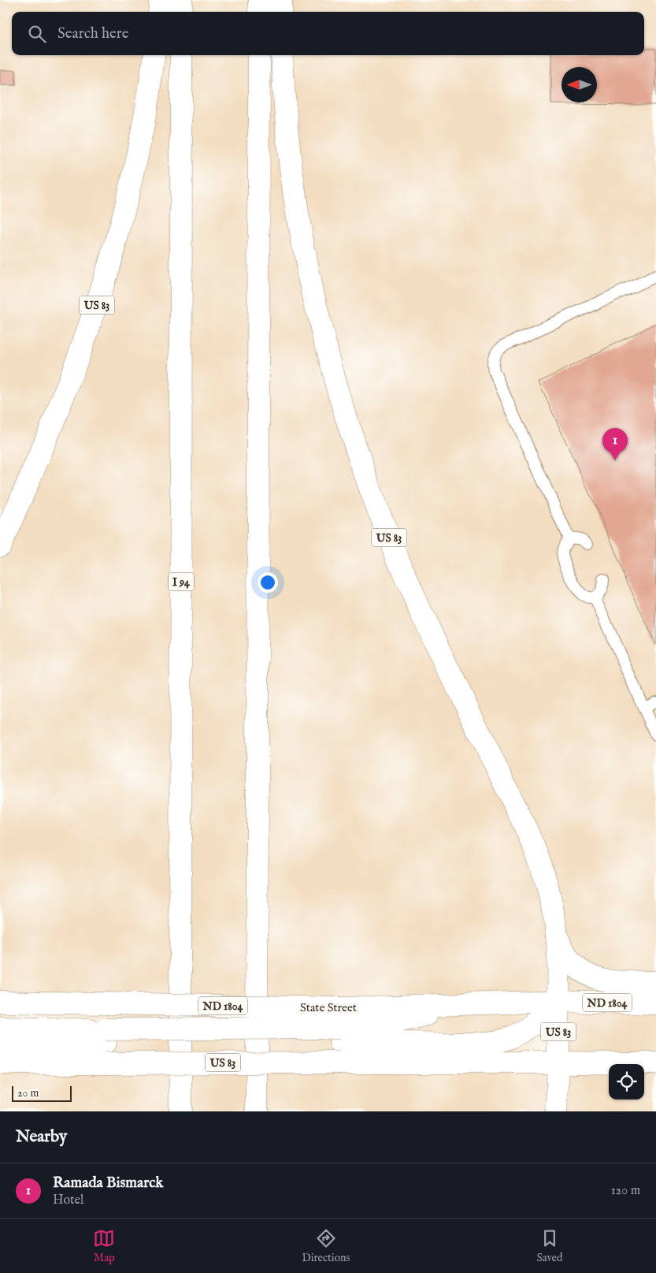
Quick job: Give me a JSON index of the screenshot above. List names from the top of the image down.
{
  "streets": {
    "main road": [
      "US 83",
      "I 94",
      "ND 1804",
      "State Street"
    ]
  },
  "crossings": [
    ["US 83", "State Street"]
  ],
  "scale_bar": "20 m",
  "north": "left",
  "page": {
    "search": "Search here",
    "pins": "1",
    "scale": "20 m",
    "heading": "Nearby",
    "list": [
      {
        "mark": "1",
        "name": "Ramada Bismarck",
        "note": "Hotel",
        "value": "120 m"
      }
    ],
    "nav": ["Map", "Directions", "Saved"]
  }
}
